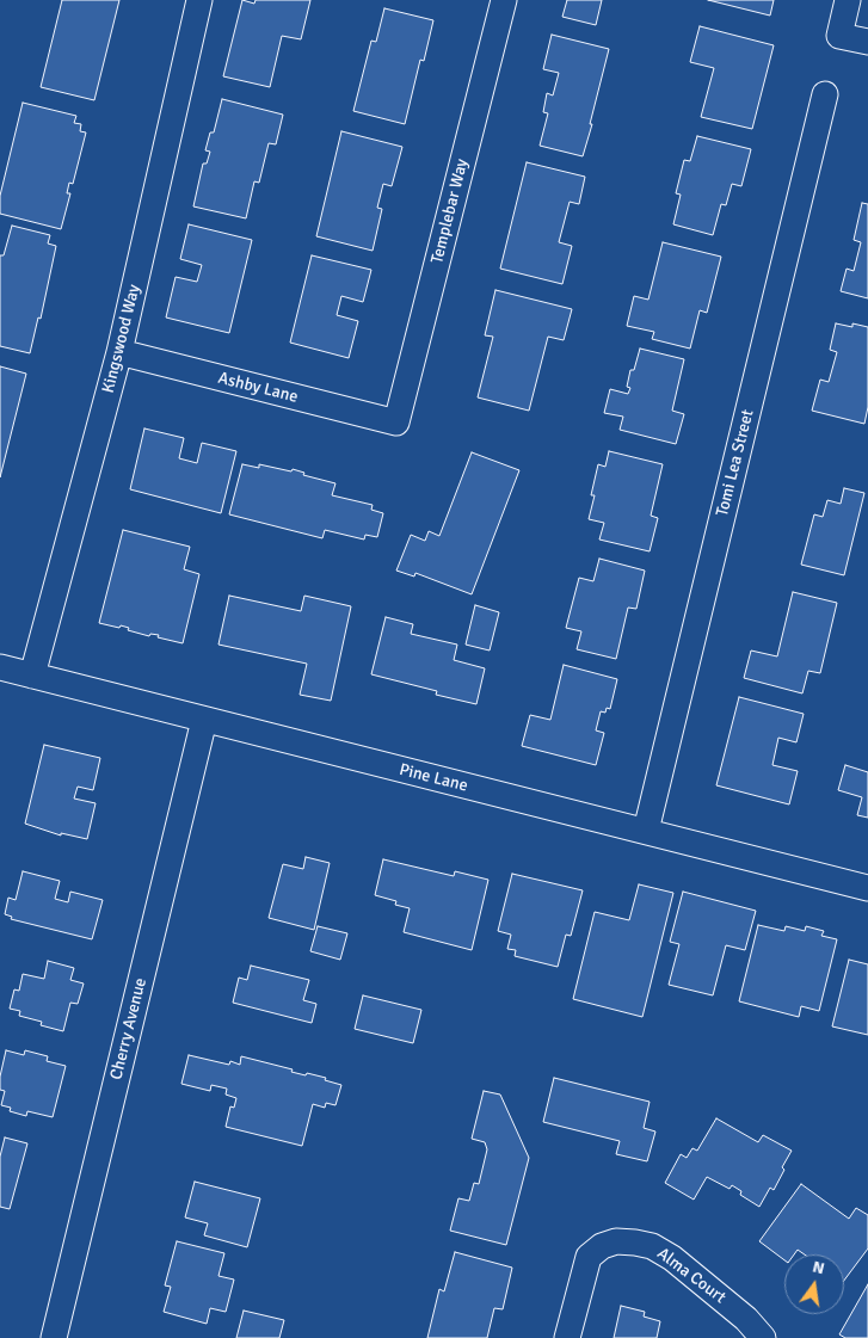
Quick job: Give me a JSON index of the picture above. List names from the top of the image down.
{
  "streets": {
    "street": [
      "Templebar Way",
      "Kingswood Way",
      "Ashby Lane",
      "Tomi Lea Street",
      "Pine Lane",
      "Cherry Avenue",
      "Alma Court"
    ]
  },
  "crossings": [
    ["Templebar Way", "Ashby Lane"],
    ["Kingswood Way", "Ashby Lane"],
    ["Kingswood Way", "Pine Lane"],
    ["Tomi Lea Street", "Pine Lane"],
    ["Pine Lane", "Cherry Avenue"]
  ],
  "north": "top"
}
